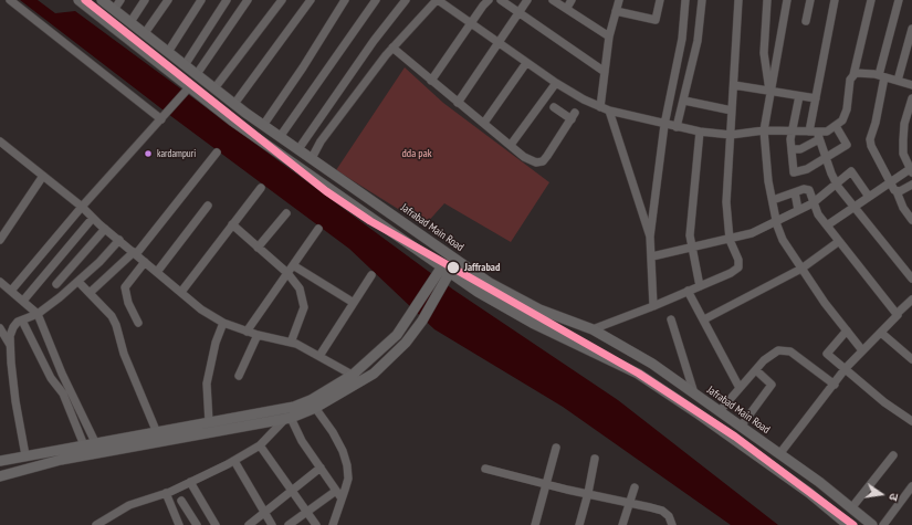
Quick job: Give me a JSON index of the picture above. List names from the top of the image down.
{
  "streets": {
    "main road": ["Jafrabad Main Road"]
  },
  "parks": ["dda pak"],
  "places": ["kardampuri", "Jaffrabad"],
  "north": "right"
}
